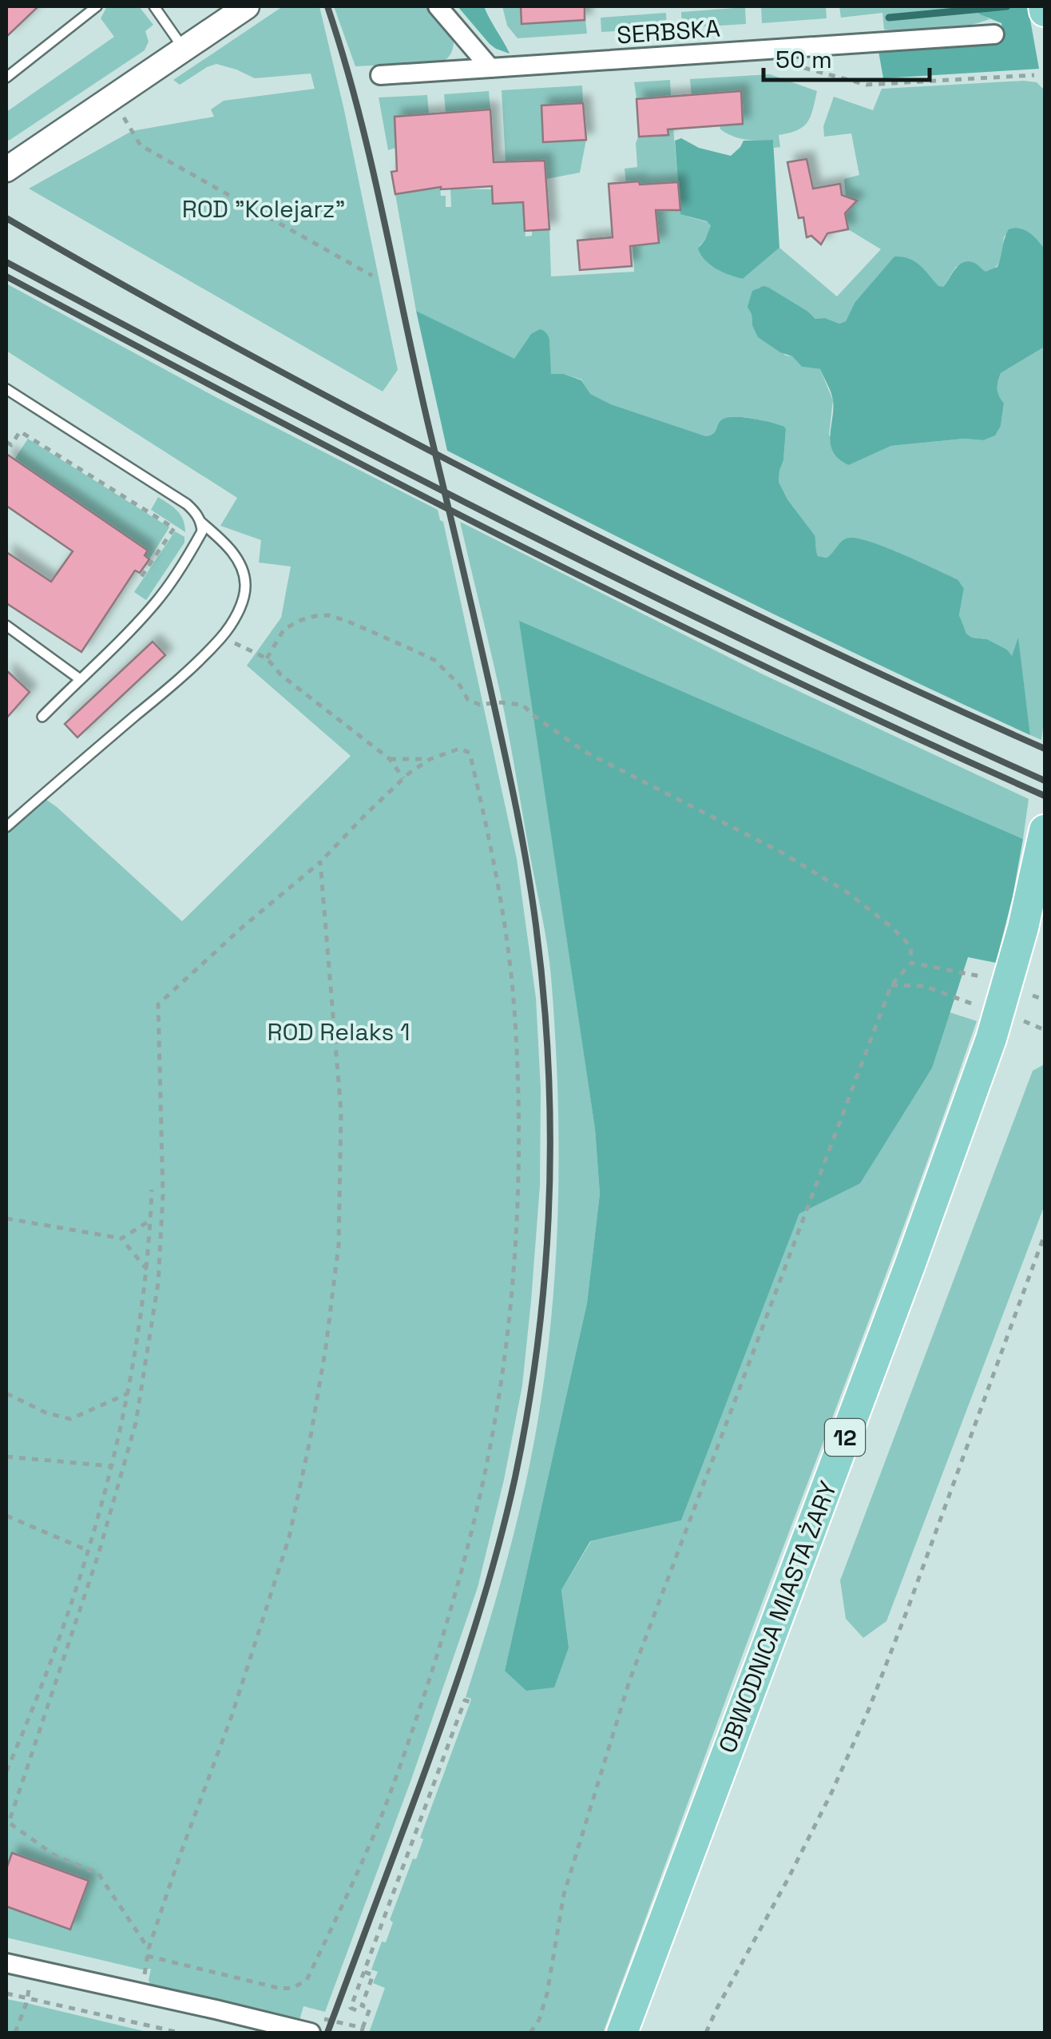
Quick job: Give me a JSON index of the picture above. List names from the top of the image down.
{
  "streets": {
    "main road": ["12", "OBWODNICA MIASTA ŻARY"],
    "street": ["SERBSKA"]
  },
  "parks": ["ROD \"Kolejarz\"", "ROD Relaks 1"],
  "scale_bar": "50 m"
}
